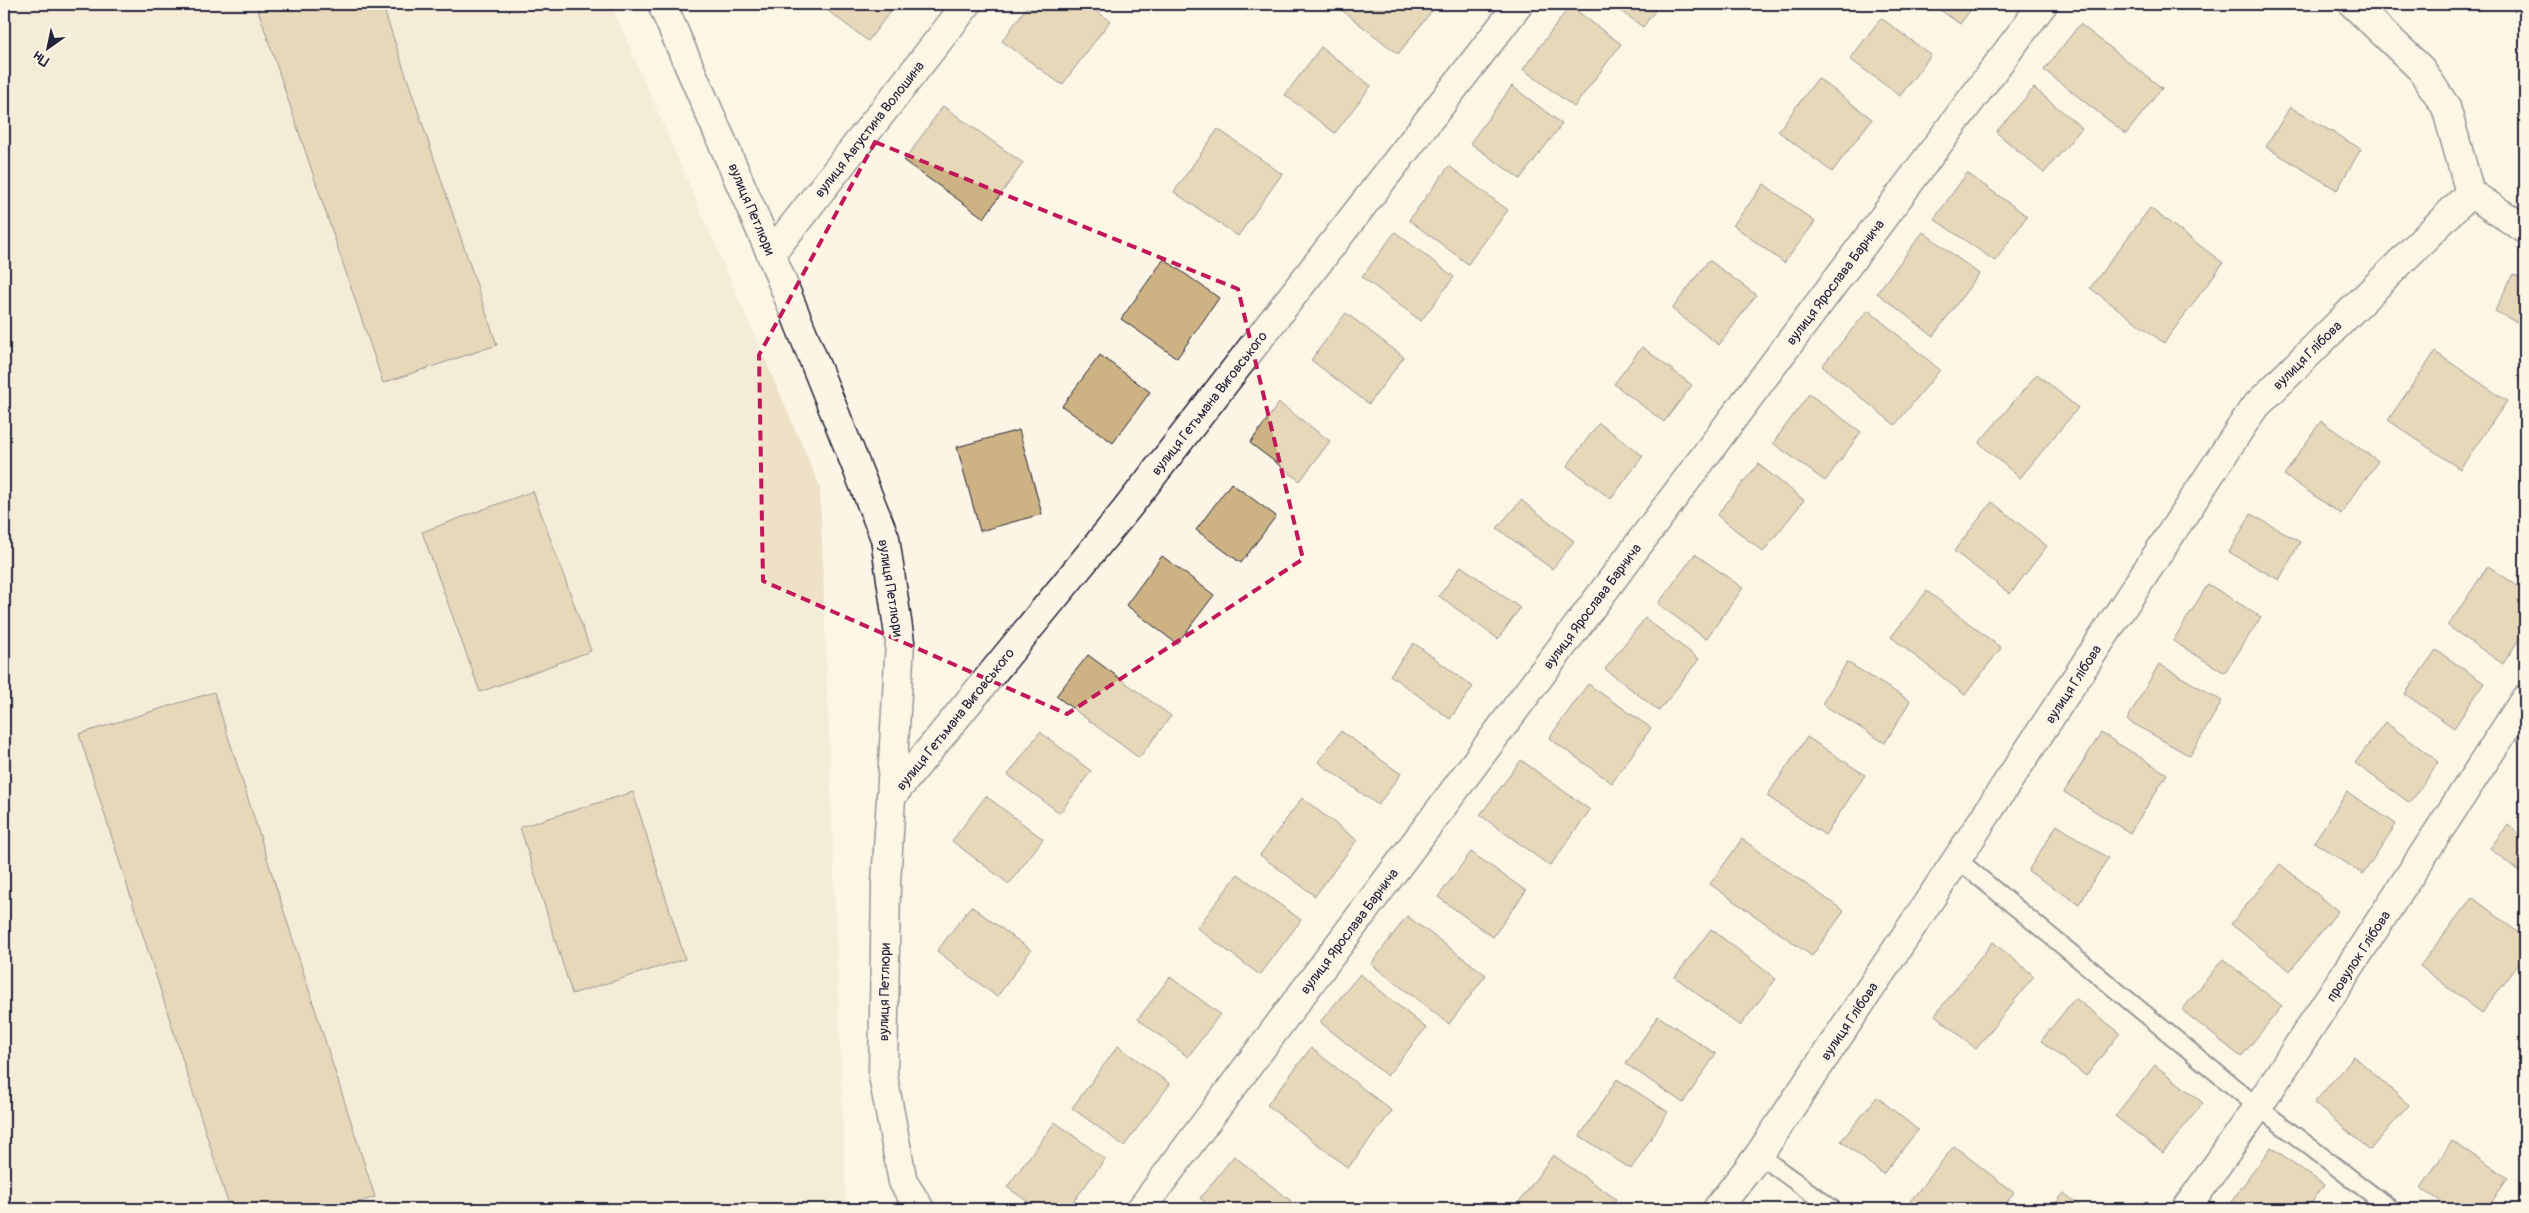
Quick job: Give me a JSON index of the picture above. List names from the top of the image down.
{
  "streets": {
    "street": [
      "вулиця Августина Волошина",
      "вулиця Петлюри",
      "вулиця Ярослава Барнича",
      "вулиця Глібова",
      "вулиця Гетьмана Виговського",
      "провулок Глібова"
    ]
  },
  "crossings": [
    ["вулиця Августина Волошина", "вулиця Петлюри"],
    ["вулиця Петлюри", "вулиця Гетьмана Виговського"]
  ],
  "north": "bottom left"
}
